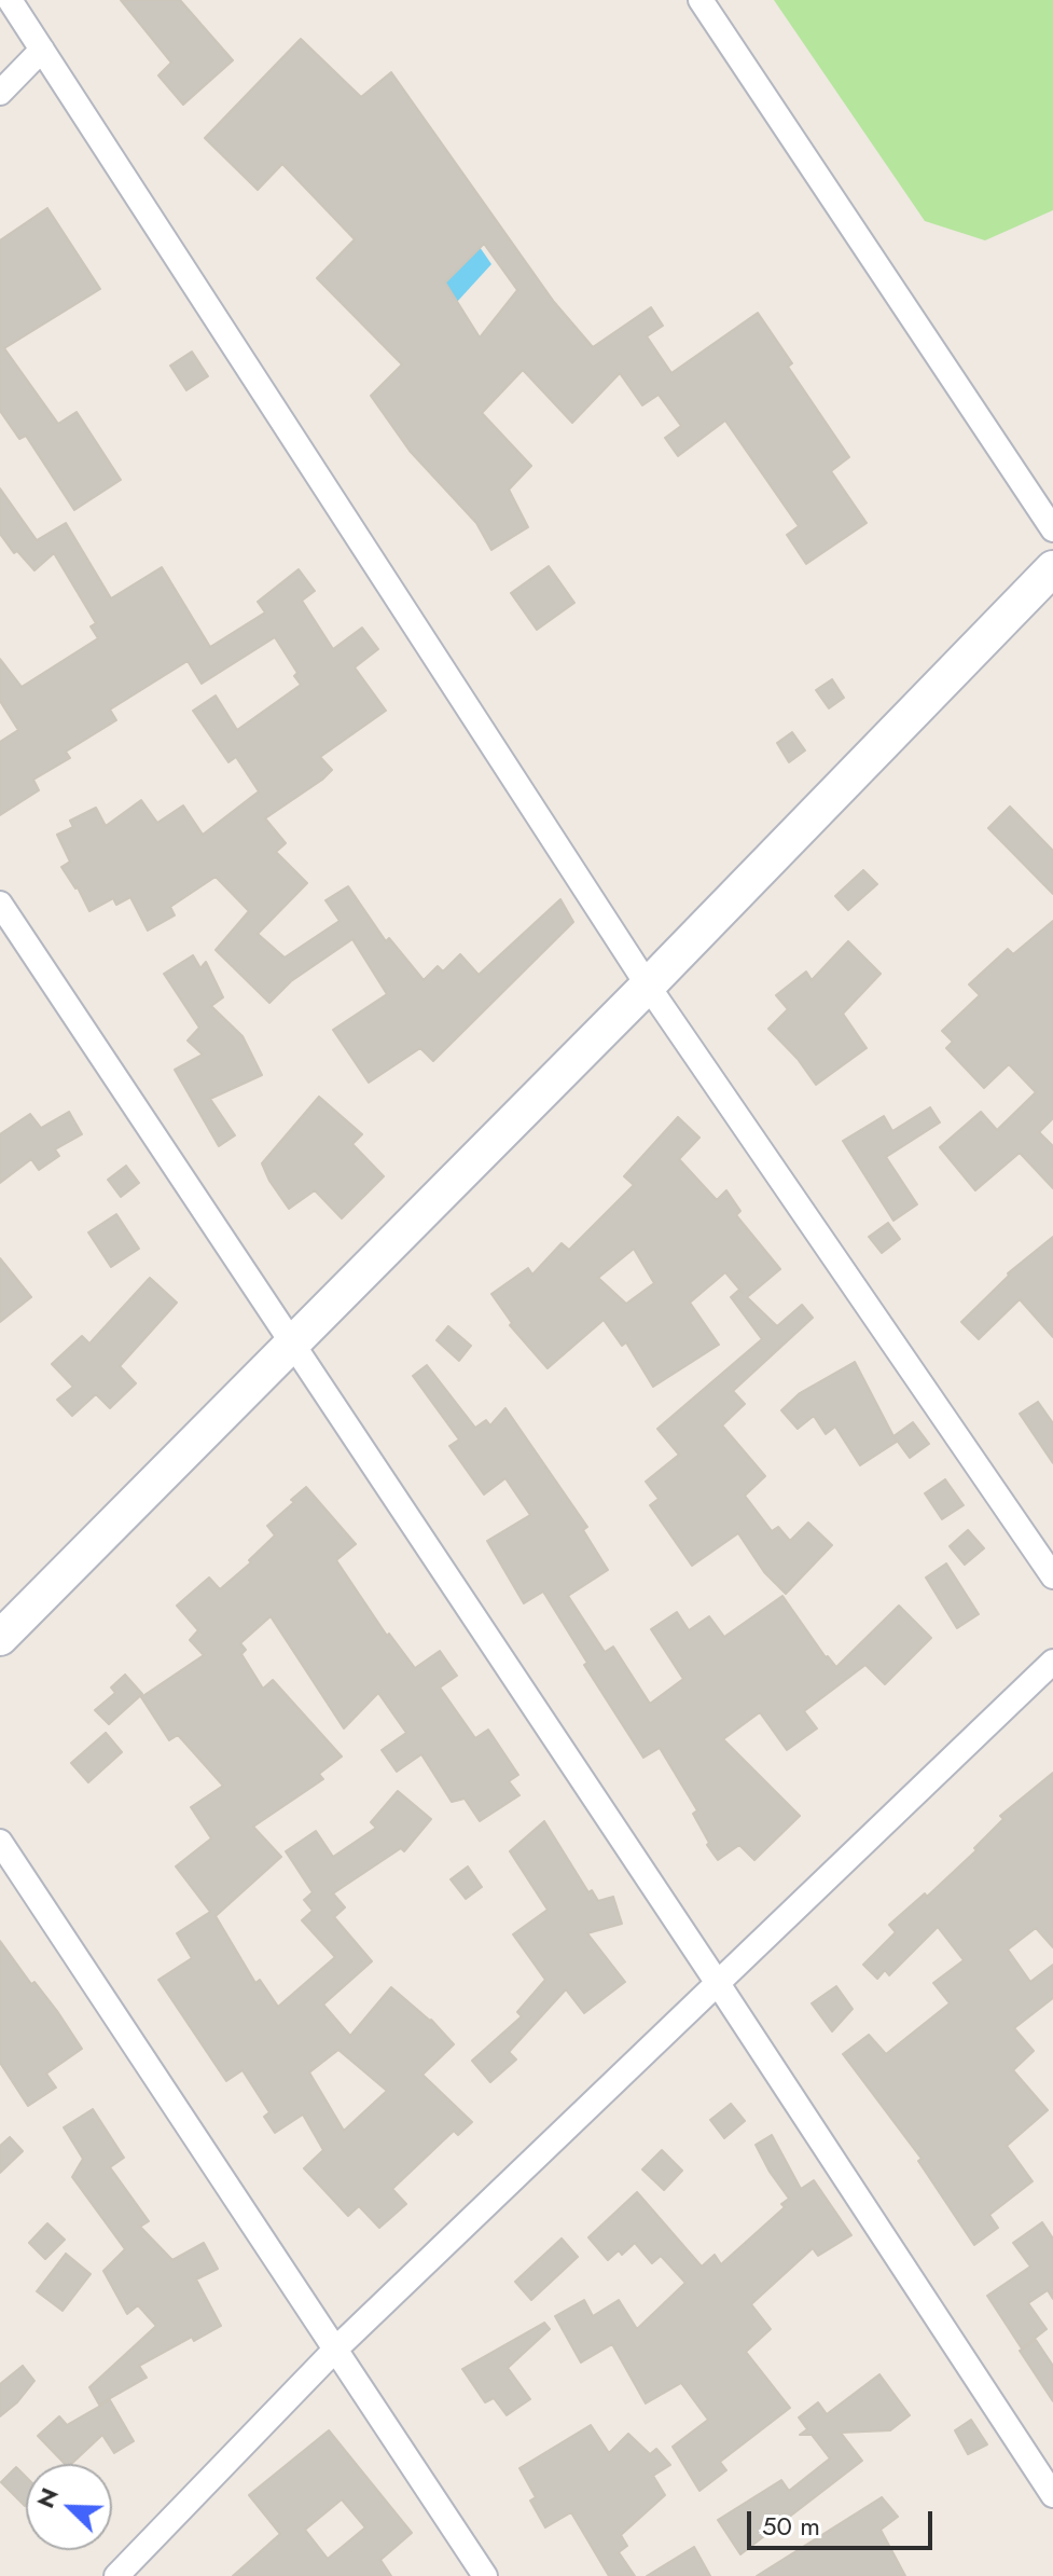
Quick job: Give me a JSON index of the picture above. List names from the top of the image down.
{
  "scale_bar": "50 m",
  "north": "top left"
}
